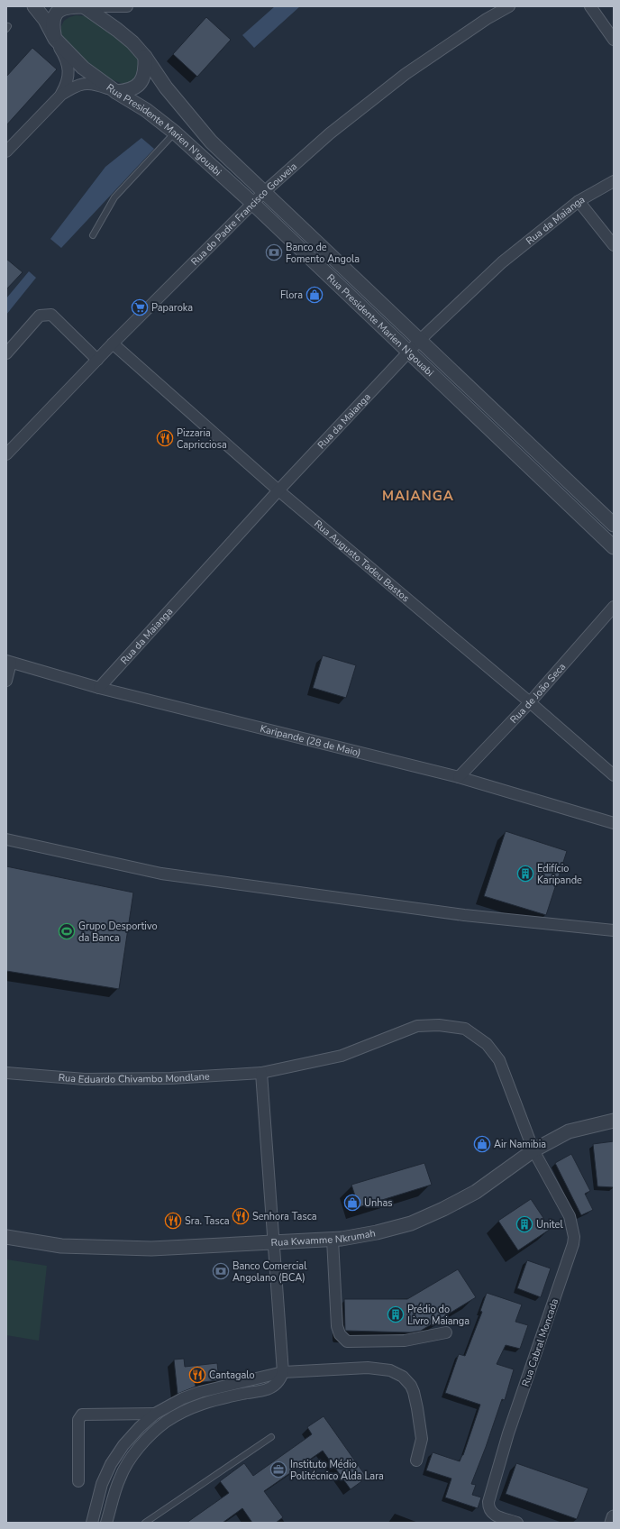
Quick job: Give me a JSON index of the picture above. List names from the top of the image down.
{
  "streets": {
    "street": [
      "Rua Presidente Marien N'gouabi",
      "Rua do Padre Francisco Gouveia",
      "Rua da Maianga",
      "Rua Augusto Tadeu Bastos",
      "Rua de João Seca",
      "Karipande (28 de Maio)",
      "Rua Eduardo Chivambo Mondlane",
      "Rua Kwamme Nkrumah",
      "Rua Cabral Moncada"
    ]
  },
  "crossings": [
    ["Rua Presidente Marien N'gouabi", "Rua do Padre Francisco Gouveia"],
    ["Rua Presidente Marien N'gouabi", "Rua da Maianga"],
    ["Rua do Padre Francisco Gouveia", "Rua Augusto Tadeu Bastos"],
    ["Rua da Maianga", "Rua Augusto Tadeu Bastos"],
    ["Rua da Maianga", "Karipande (28 de Maio)"],
    ["Rua Augusto Tadeu Bastos", "Rua de João Seca"],
    ["Rua de João Seca", "Karipande (28 de Maio)"],
    ["Rua Eduardo Chivambo Mondlane", "Rua Kwamme Nkrumah"],
    ["Rua Eduardo Chivambo Mondlane", "Rua Cabral Moncada"],
    ["Rua Kwamme Nkrumah", "Rua Cabral Moncada"]
  ],
  "districts": ["MAIANGA"],
  "places": {
    "bank": ["Banco de Fomento Angola", "Banco Comercial Angolano (BCA)"],
    "shop": ["Flora", "Air Namibia", "Unhas"],
    "supermarket": ["Paparoka"],
    "restaurant": [
      "Pizzaria Capricciosa",
      "Senhora Tasca",
      "Sra. Tasca",
      "Cantagalo"
    ],
    "building": ["Edifício Karipande", "Unitel", "Prédio do Livro Maianga"],
    "sports": ["Grupo Desportivo da Banca"],
    "office": ["Instituto Médio Politécnico Alda Lara"]
  }
}
